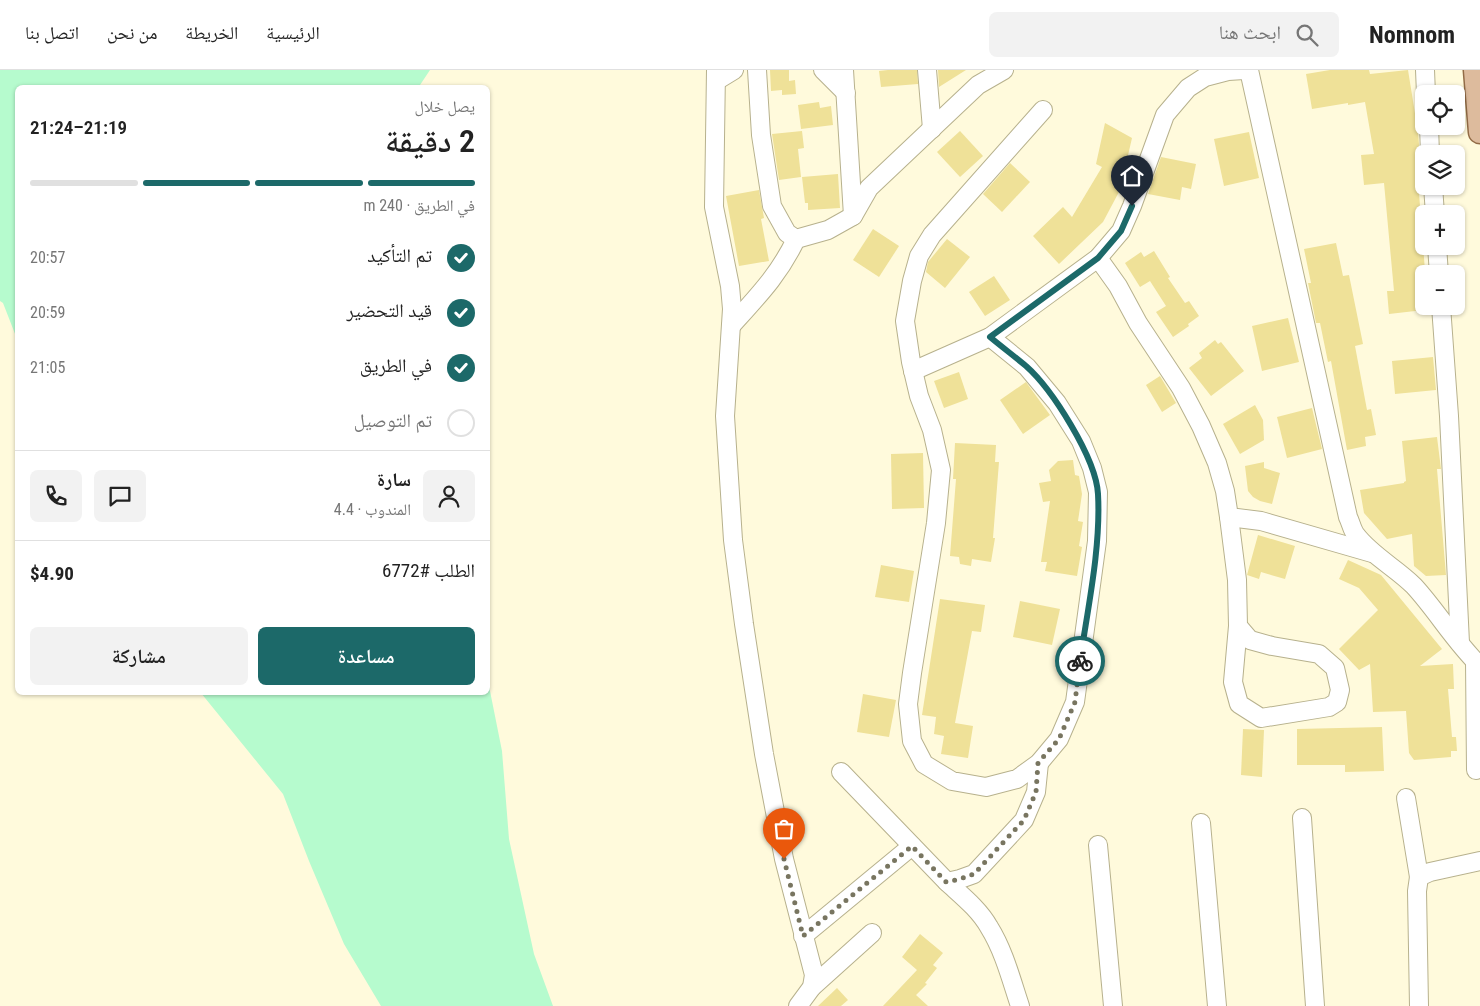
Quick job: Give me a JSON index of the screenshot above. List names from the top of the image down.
{
  "page": {
    "header": "Nomnom",
    "search": "ابحث هنا",
    "nav": [
      "الرئيسية",
      "الخريطة",
      "من نحن",
      "اتصل بنا"
    ],
    "map_buttons": ["+", "−"],
    "heading": ["2 دقيقة", "يصل خلال", "21:19–21:24"],
    "panel": [
      "سارة",
      "المندوب · 4.4",
      "الطلب #6772",
      "$4.90"
    ],
    "bar": "في الطريق · 240 m",
    "list": [
      ["تم التأكيد", "20:57"],
      ["قيد التحضير", "20:59"],
      ["في الطريق", "21:05"],
      "تم التوصيل"
    ],
    "buttons": ["مساعدة", "مشاركة"]
  }
}
